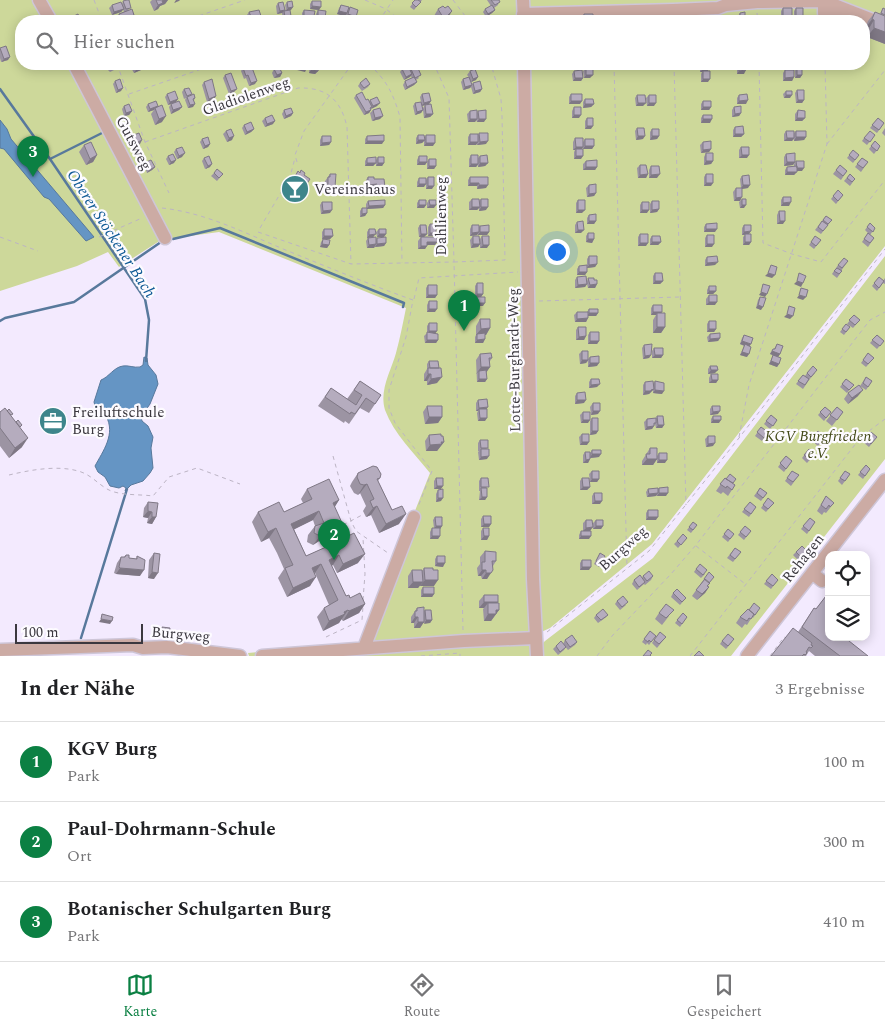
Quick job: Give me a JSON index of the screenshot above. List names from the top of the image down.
{
  "streets": {
    "street": [
      "Gutsweg",
      "Lotte-Burghardt-Weg",
      "Burgweg",
      "Rehagen"
    ],
    "path": ["Gladiolenweg", "Dahlienweg"]
  },
  "crossings": [
    ["Lotte-Burghardt-Weg", "Burgweg"]
  ],
  "water": ["Oberer Stöckener Bach"],
  "parks": ["KGV Burgfrieden e.V."],
  "places": {
    "bar": ["Vereinshaus"],
    "office": ["Freiluftschule Burg"]
  },
  "scale_bar": "100 m",
  "page": {
    "search": "Hier suchen",
    "pins": ["3", "1", "2"],
    "scale": "100 m",
    "heading": ["In der Nähe", "3 Ergebnisse"],
    "list": [
      {
        "mark": "1",
        "name": "KGV Burg",
        "note": "Park",
        "value": "100 m"
      },
      {
        "mark": "2",
        "name": "Paul-Dohrmann-Schule",
        "note": "Ort",
        "value": "300 m"
      },
      {
        "mark": "3",
        "name": "Botanischer Schulgarten Burg",
        "note": "Park",
        "value": "410 m"
      }
    ],
    "nav": ["Karte", "Route", "Gespeichert"]
  }
}
